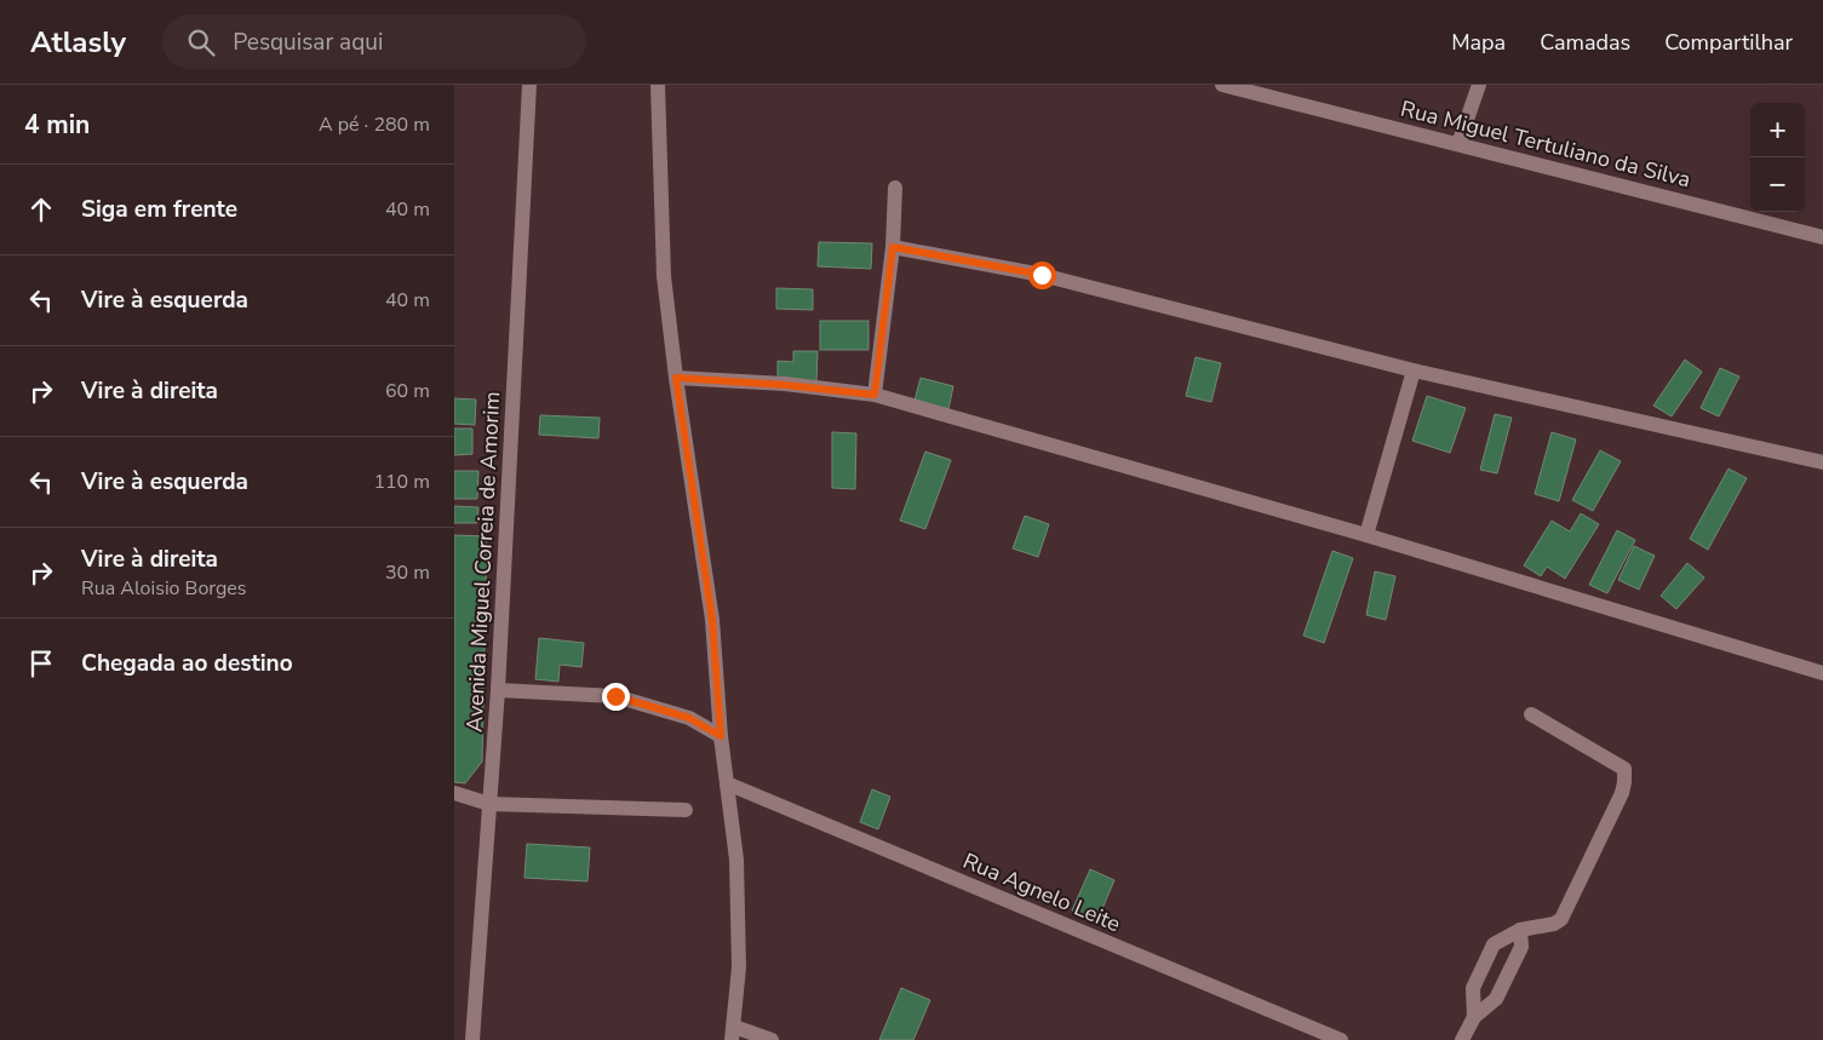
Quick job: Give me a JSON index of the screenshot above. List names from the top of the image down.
{
  "streets": {
    "street": ["Rua Miguel Tertuliano da Silva", "Avenida Miguel Correia de Amorim", "Rua Agnelo Leite"]
  },
  "page": {
    "header": "Atlasly",
    "search": "Pesquisar aqui",
    "nav": ["Mapa", "Camadas", "Compartilhar"],
    "heading": ["4 min", "A pé · 280 m"],
    "map_buttons": ["+", "−"],
    "list": [
      ["Siga em frente", "40 m"],
      ["Vire à esquerda", "40 m"],
      ["Vire à direita", "60 m"],
      ["Vire à esquerda", "110 m"],
      ["Vire à direita", "Rua Aloisio Borges", "30 m"],
      "Chegada ao destino"
    ]
  }
}
